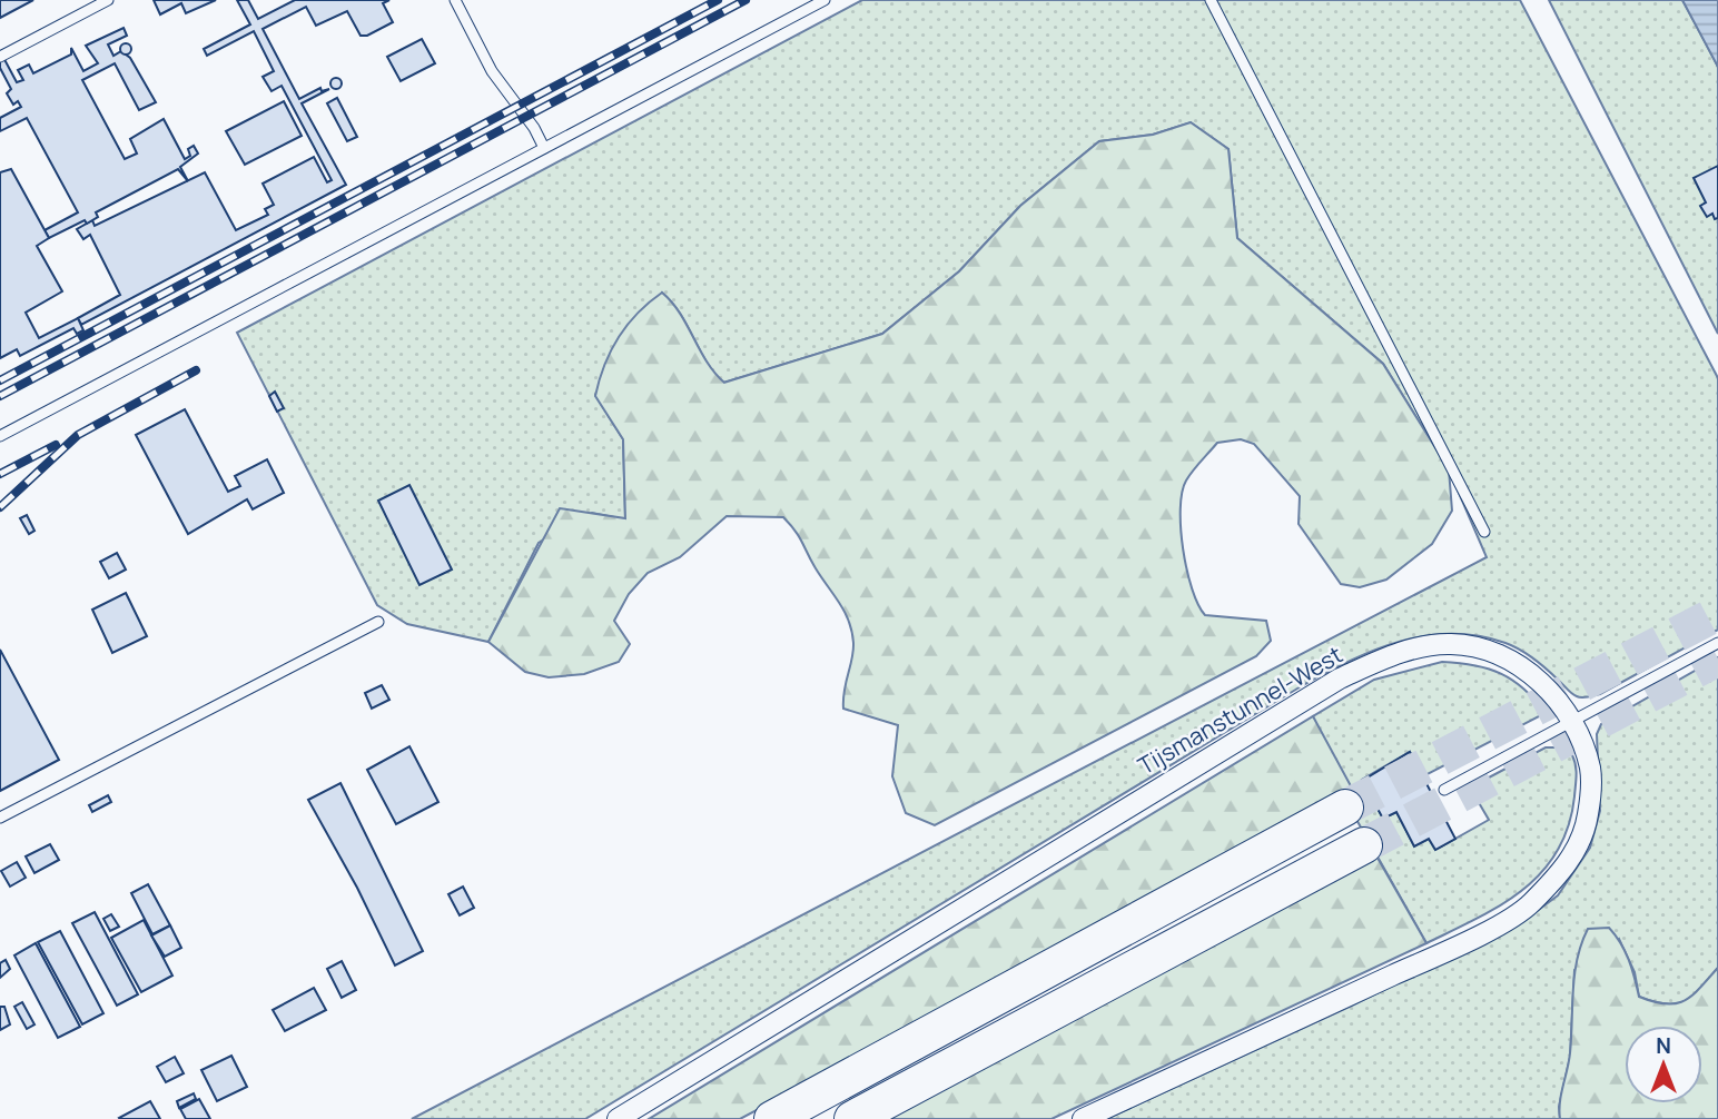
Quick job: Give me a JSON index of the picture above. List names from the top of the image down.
{
  "streets": {
    "street": ["Tijsmanstunnel-West"]
  },
  "north": "top"
}
